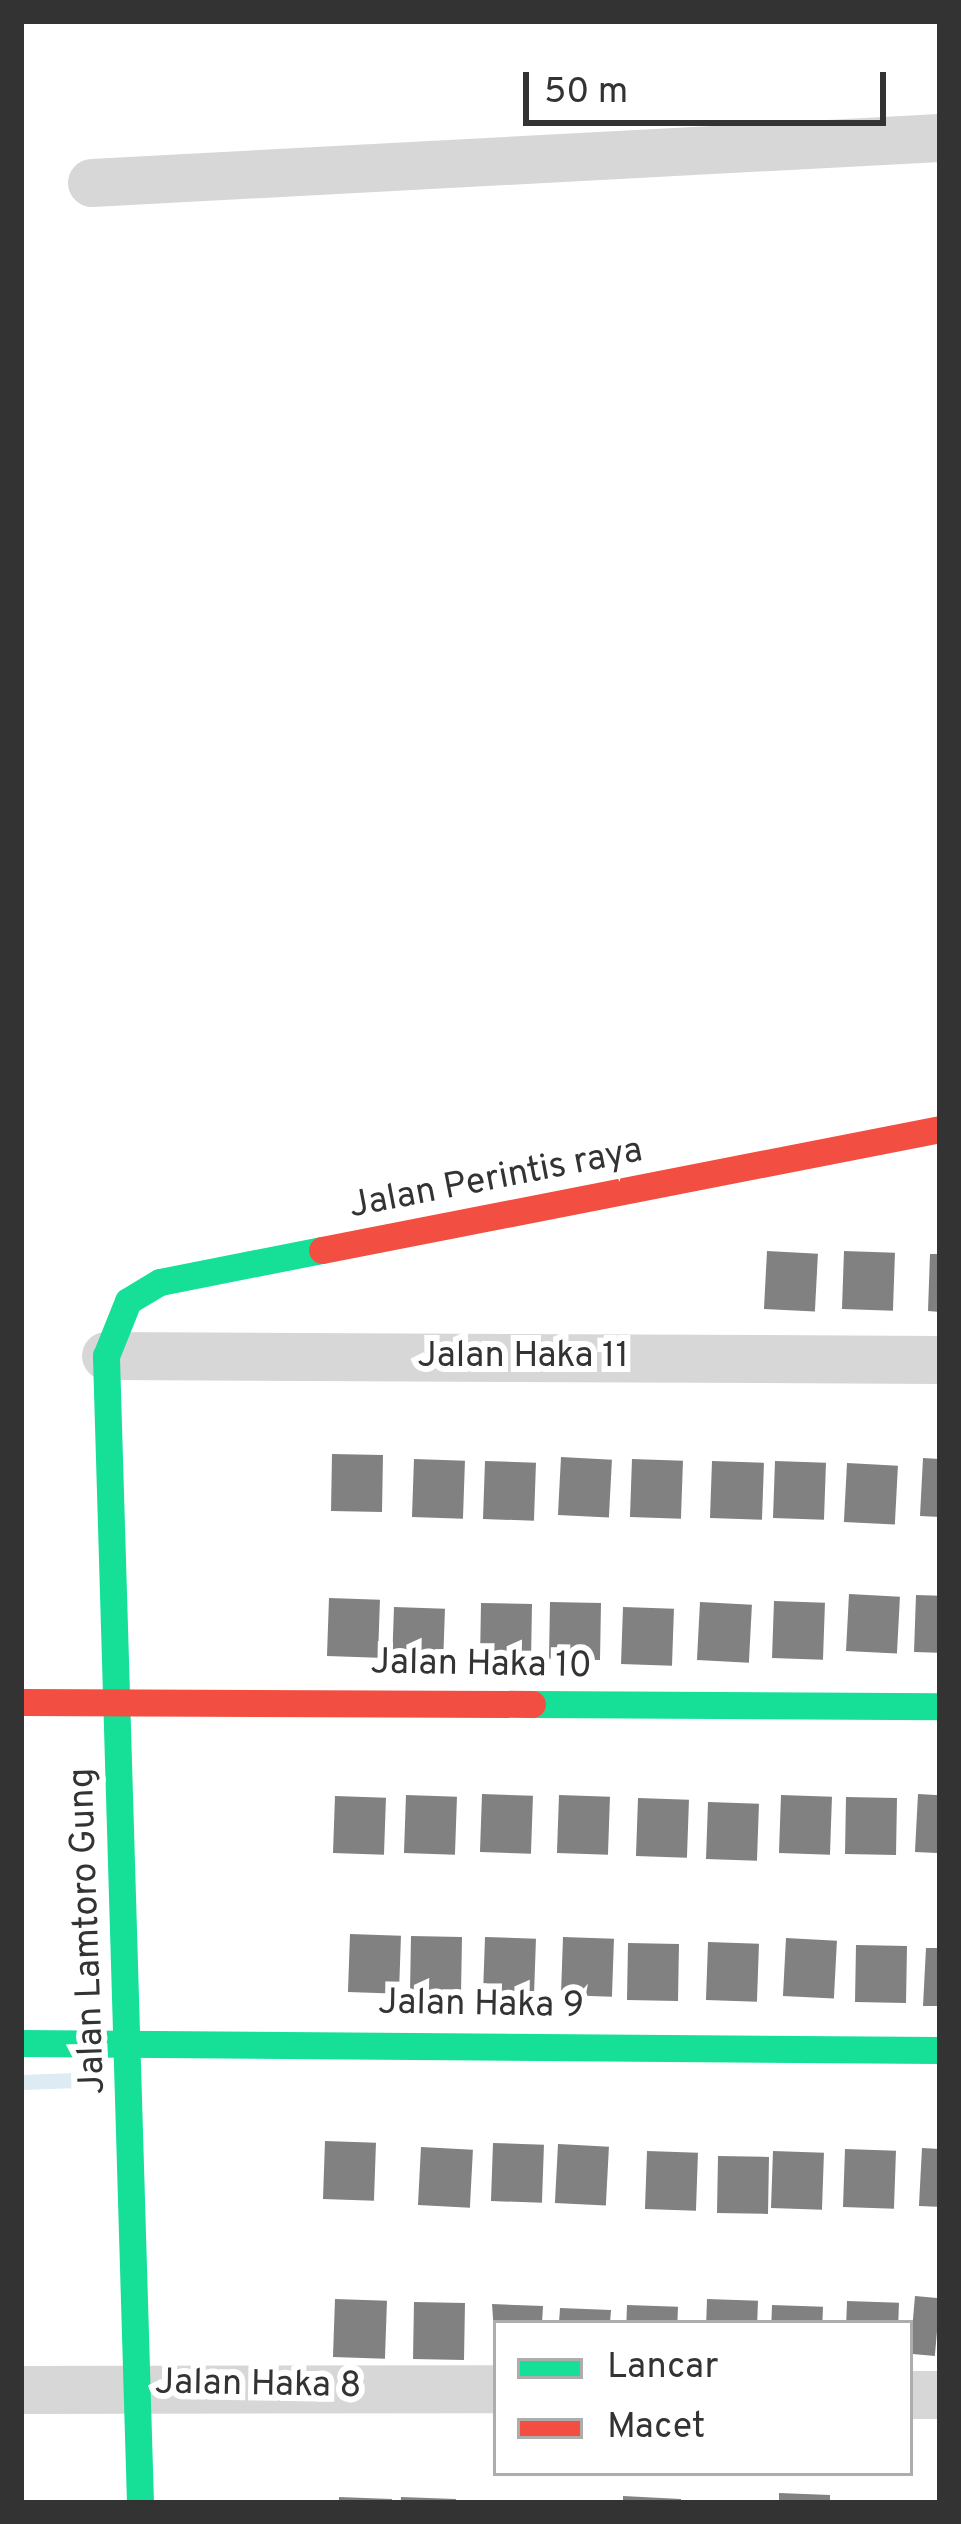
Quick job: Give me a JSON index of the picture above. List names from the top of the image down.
{
  "streets": {
    "street": [
      "Jalan Perintis raya",
      "Jalan Haka 11",
      "Jalan Haka 10",
      "Jalan Lamtoro Gung",
      "Jalan Haka 9",
      "Jalan Haka 8"
    ]
  },
  "crossings": [
    ["Jalan Perintis raya", "Jalan Haka 11"],
    ["Jalan Perintis raya", "Jalan Lamtoro Gung"],
    ["Jalan Haka 11", "Jalan Lamtoro Gung"],
    ["Jalan Haka 10", "Jalan Lamtoro Gung"],
    ["Jalan Lamtoro Gung", "Jalan Haka 9"],
    ["Jalan Lamtoro Gung", "Jalan Haka 8"]
  ],
  "legend": ["Lancar", "Macet"],
  "scale_bar": "50 m"
}
